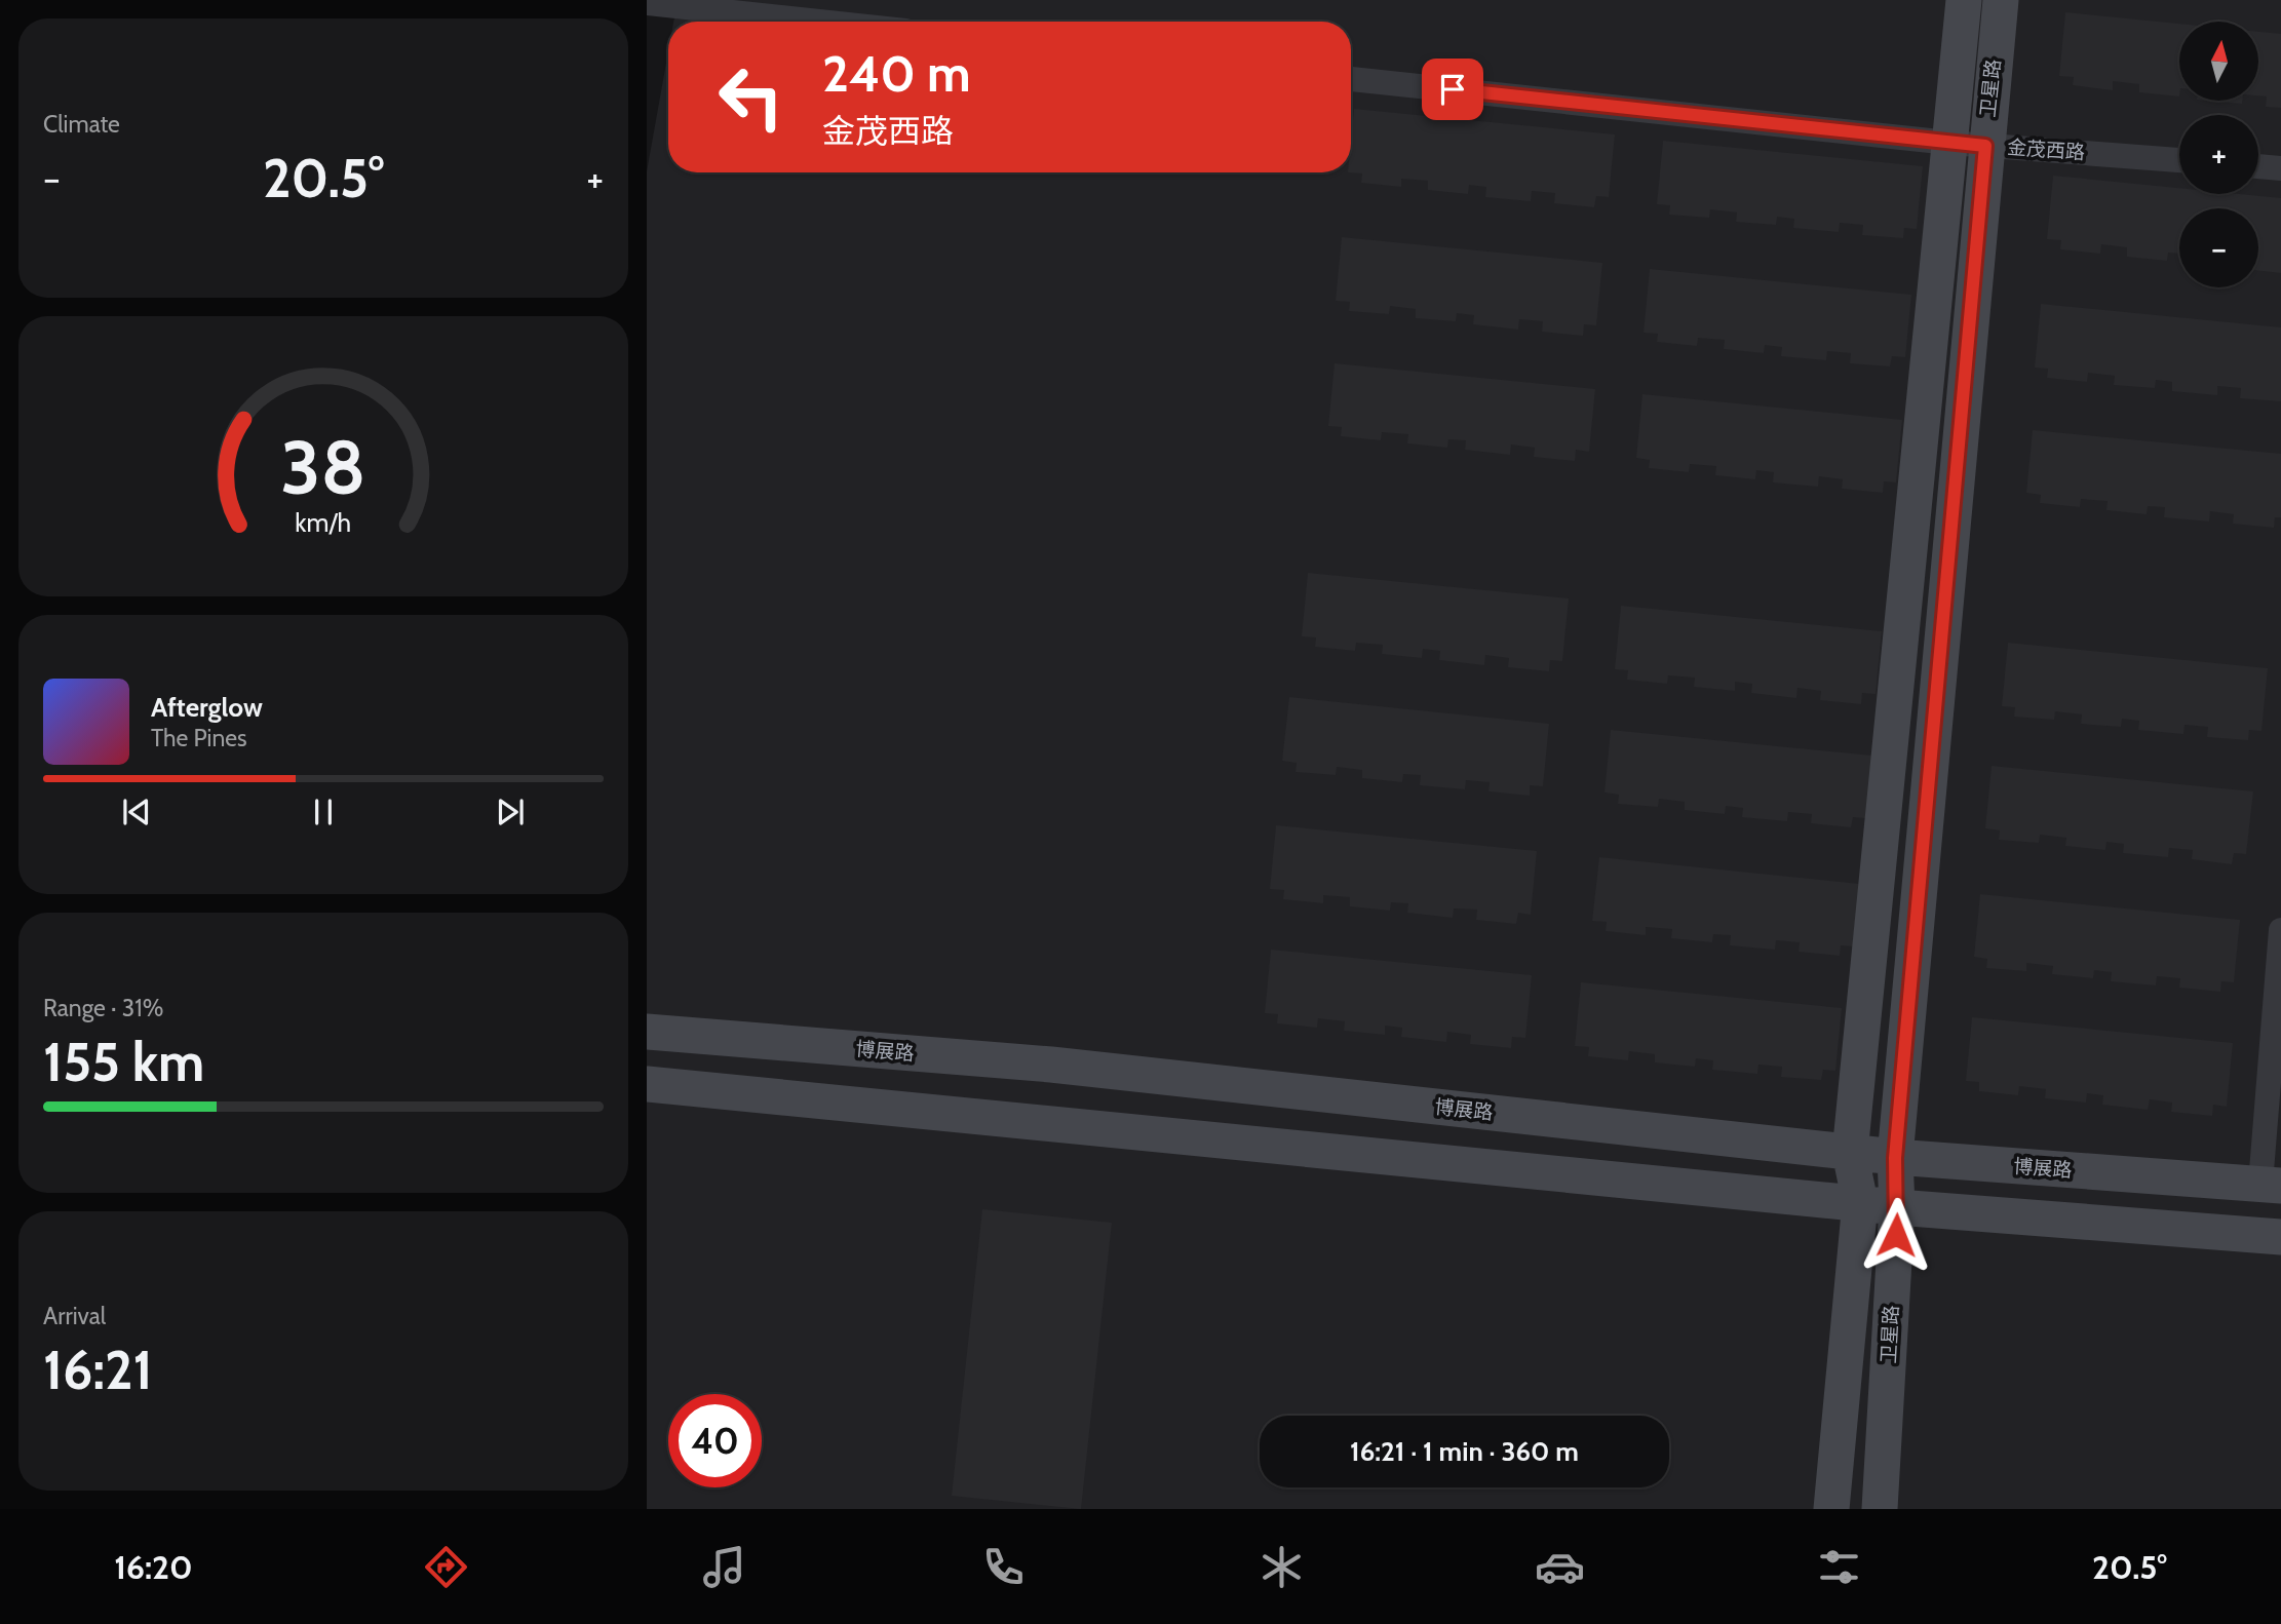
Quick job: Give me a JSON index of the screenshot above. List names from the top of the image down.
{
  "streets": {
    "street": ["卫星路", "金茂西路", "博展路"]
  },
  "crossings": [
    ["卫星路", "金茂西路"],
    ["卫星路", "博展路"]
  ],
  "north": "top",
  "page": {
    "tile": [
      "Climate",
      ["Range · 31%", "155 km"],
      ["Arrival", "16:21"]
    ],
    "map_buttons": ["+", "−"],
    "turn": ["240 m", "金茂西路"],
    "heat": ["−", "20.5°", "+"],
    "song": ["Afterglow", "The Pines"],
    "limit": "40",
    "trip": "16:21 · 1 min · 360 m",
    "tabs": ["16:20", "20.5°"],
    "gauge": ["38", "km/h"]
  }
}
